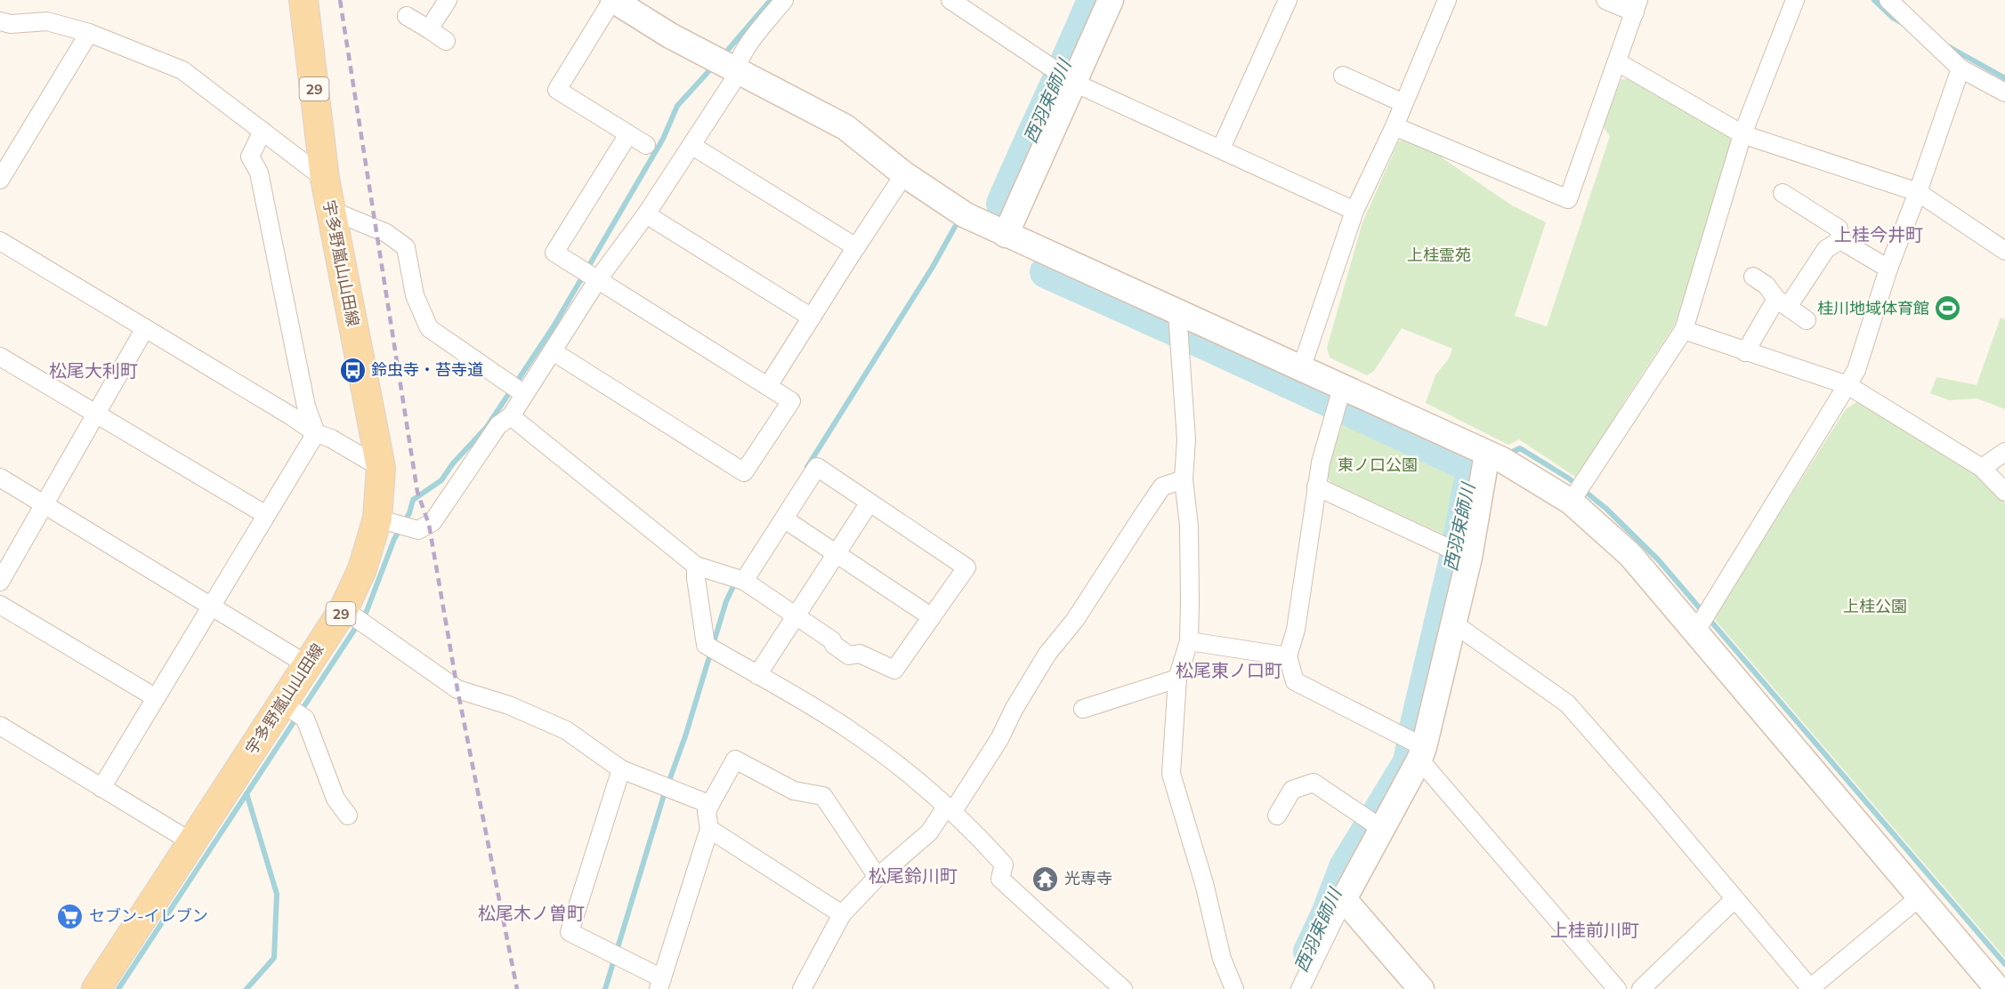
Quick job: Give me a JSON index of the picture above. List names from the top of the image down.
{
  "streets": {
    "main road": ["29", "宇多野嵐山山田線"]
  },
  "districts": [
    "上桂今井町",
    "松尾大利町",
    "松尾東ノ口町",
    "松尾鈴川町",
    "松尾木ノ曽町",
    "上桂前川町"
  ],
  "water": ["西羽束師川"],
  "parks": ["上桂霊苑", "東ノ口公園", "上桂公園"],
  "places": {
    "sports": ["桂川地域体育館"],
    "bus stop": ["鈴虫寺・苔寺道"],
    "temple": ["光専寺"],
    "supermarket": ["セブン-イレブン"]
  }
}
